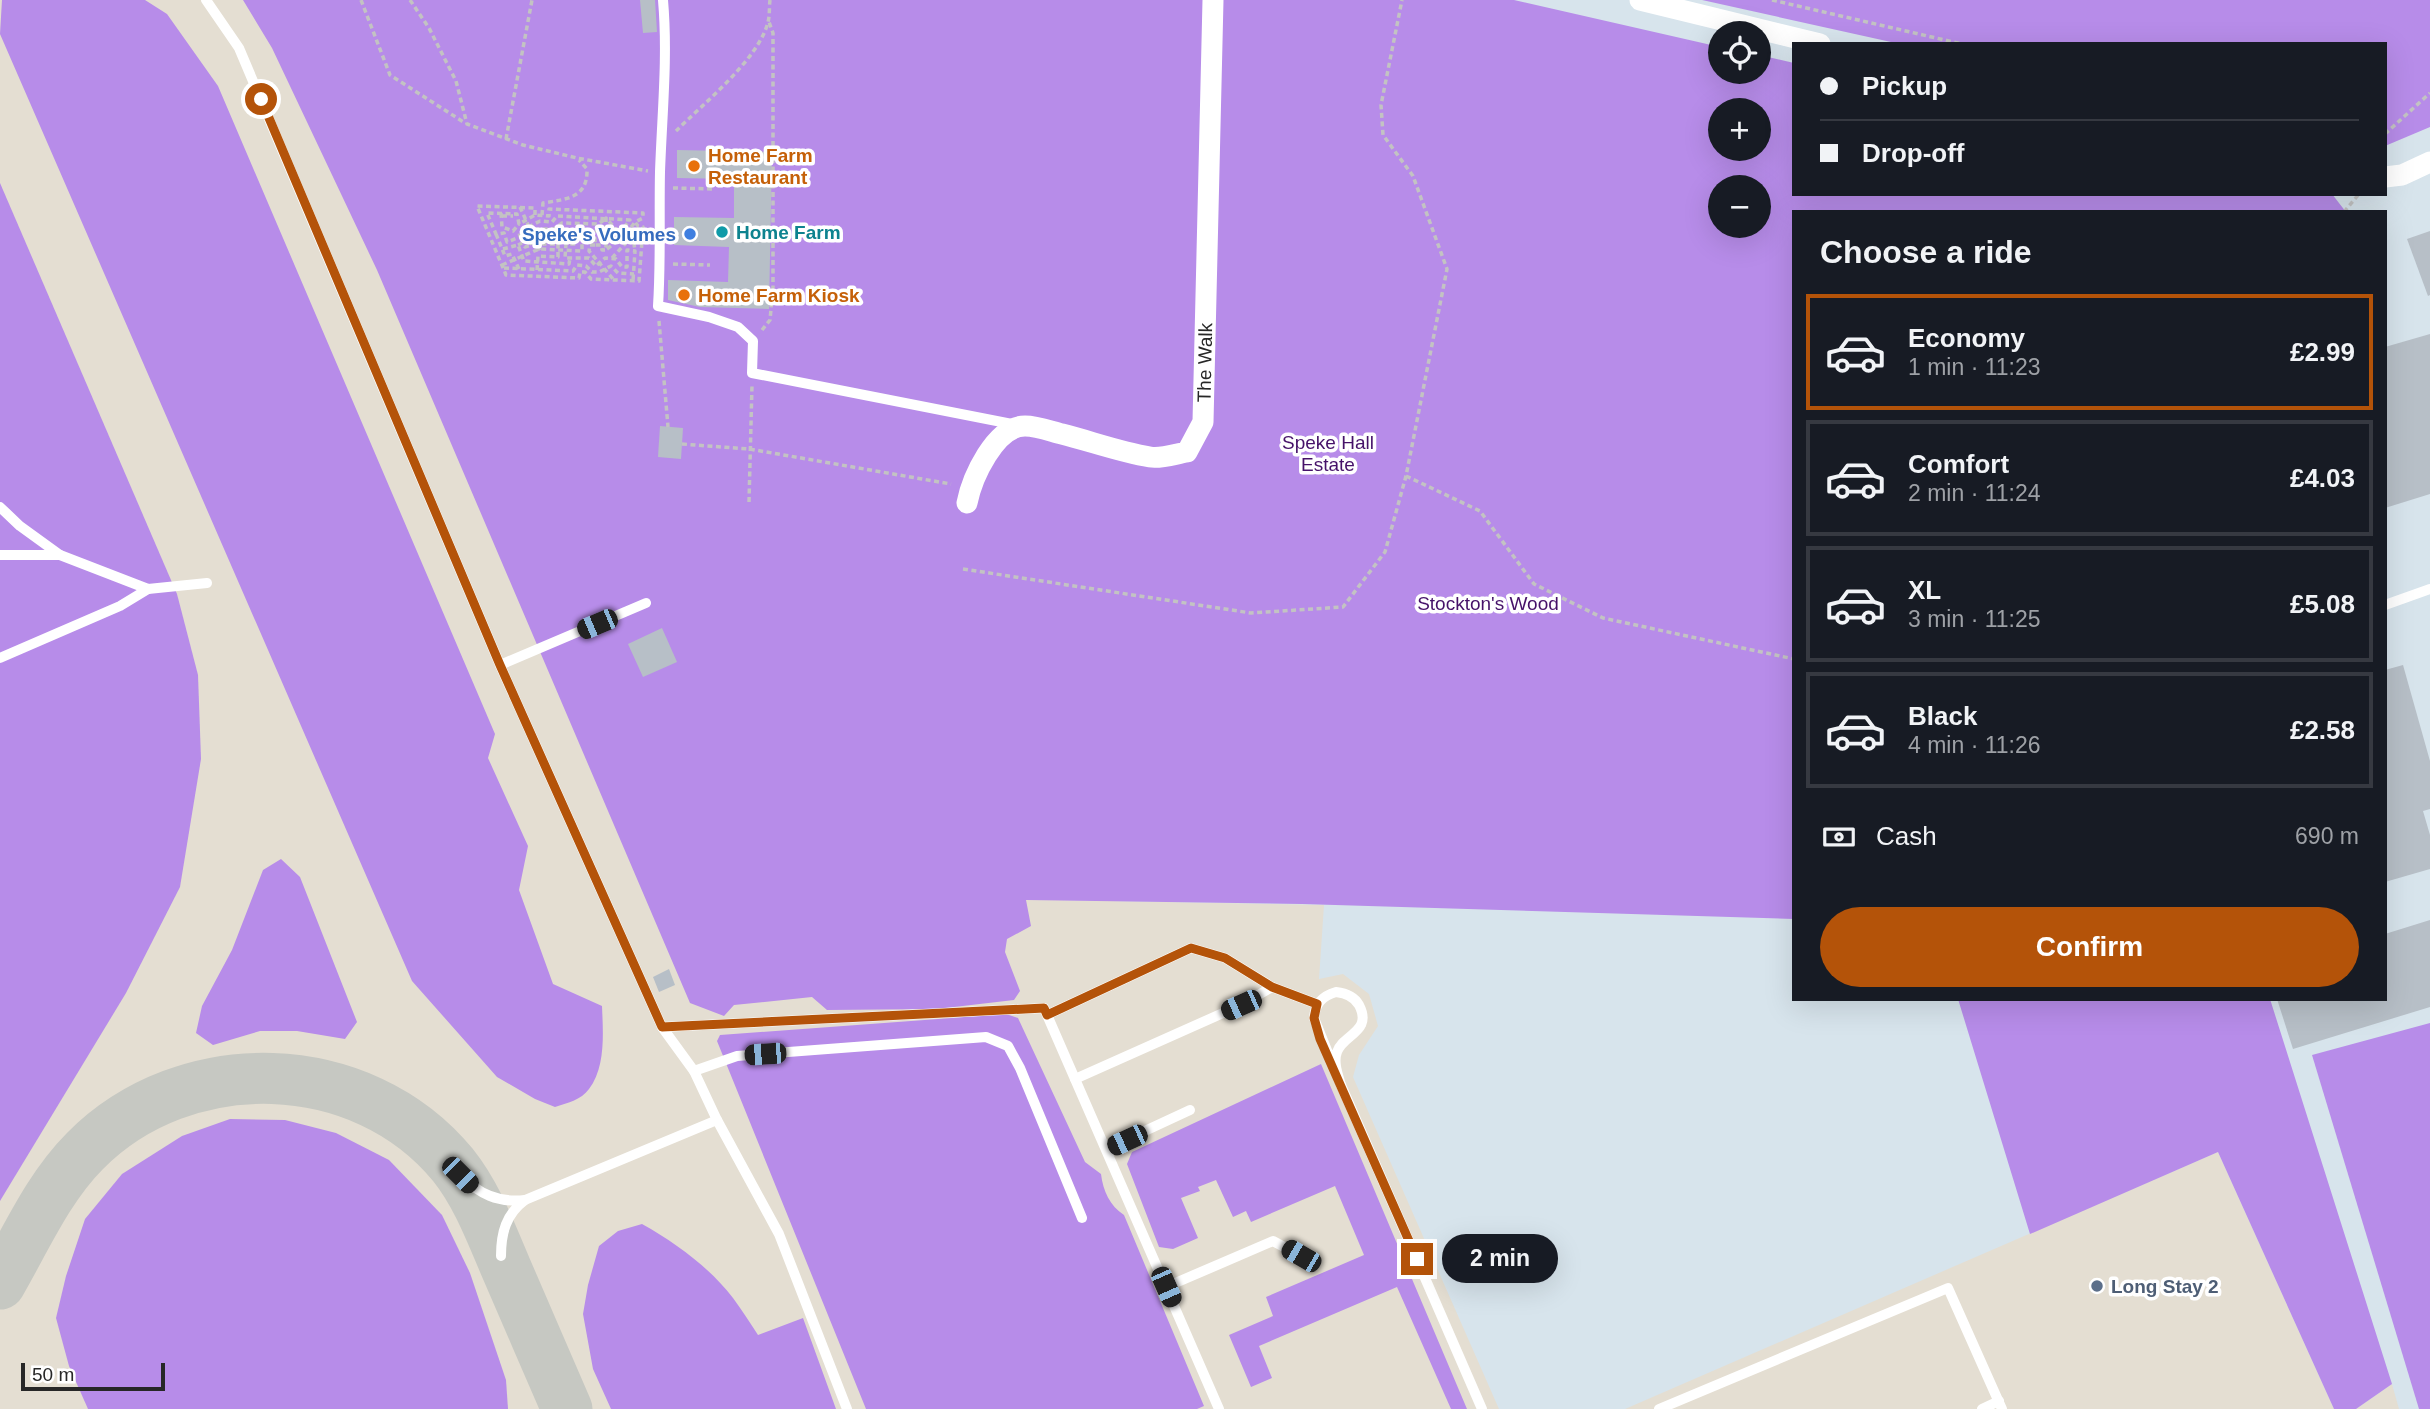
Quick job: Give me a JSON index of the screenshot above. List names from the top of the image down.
{
  "streets": {
    "street": ["The Walk"]
  },
  "parks": ["Speke Hall Estate", "Stockton's Wood"],
  "places": [
    "Home Farm Restaurant",
    "Home Farm",
    "Speke's Volumes",
    "Home Farm Kiosk",
    "Long Stay 2"
  ],
  "scale_bar": "50 m",
  "page": {
    "map_buttons": ["+", "−"],
    "banner": ["Pickup", "Drop-off"],
    "heading": "Choose a ride",
    "list": [
      {
        "name": "Economy",
        "note": "1 min · 11:23",
        "value": "£2.99"
      },
      {
        "name": "Comfort",
        "note": "2 min · 11:24",
        "value": "£4.03"
      },
      {
        "name": "XL",
        "note": "3 min · 11:25",
        "value": "£5.08"
      },
      {
        "name": "Black",
        "note": "4 min · 11:26",
        "value": "£2.58"
      }
    ],
    "pay": ["Cash", "690 m"],
    "buttons": "Confirm",
    "bubble": "2 min",
    "scale": "50 m"
  }
}
